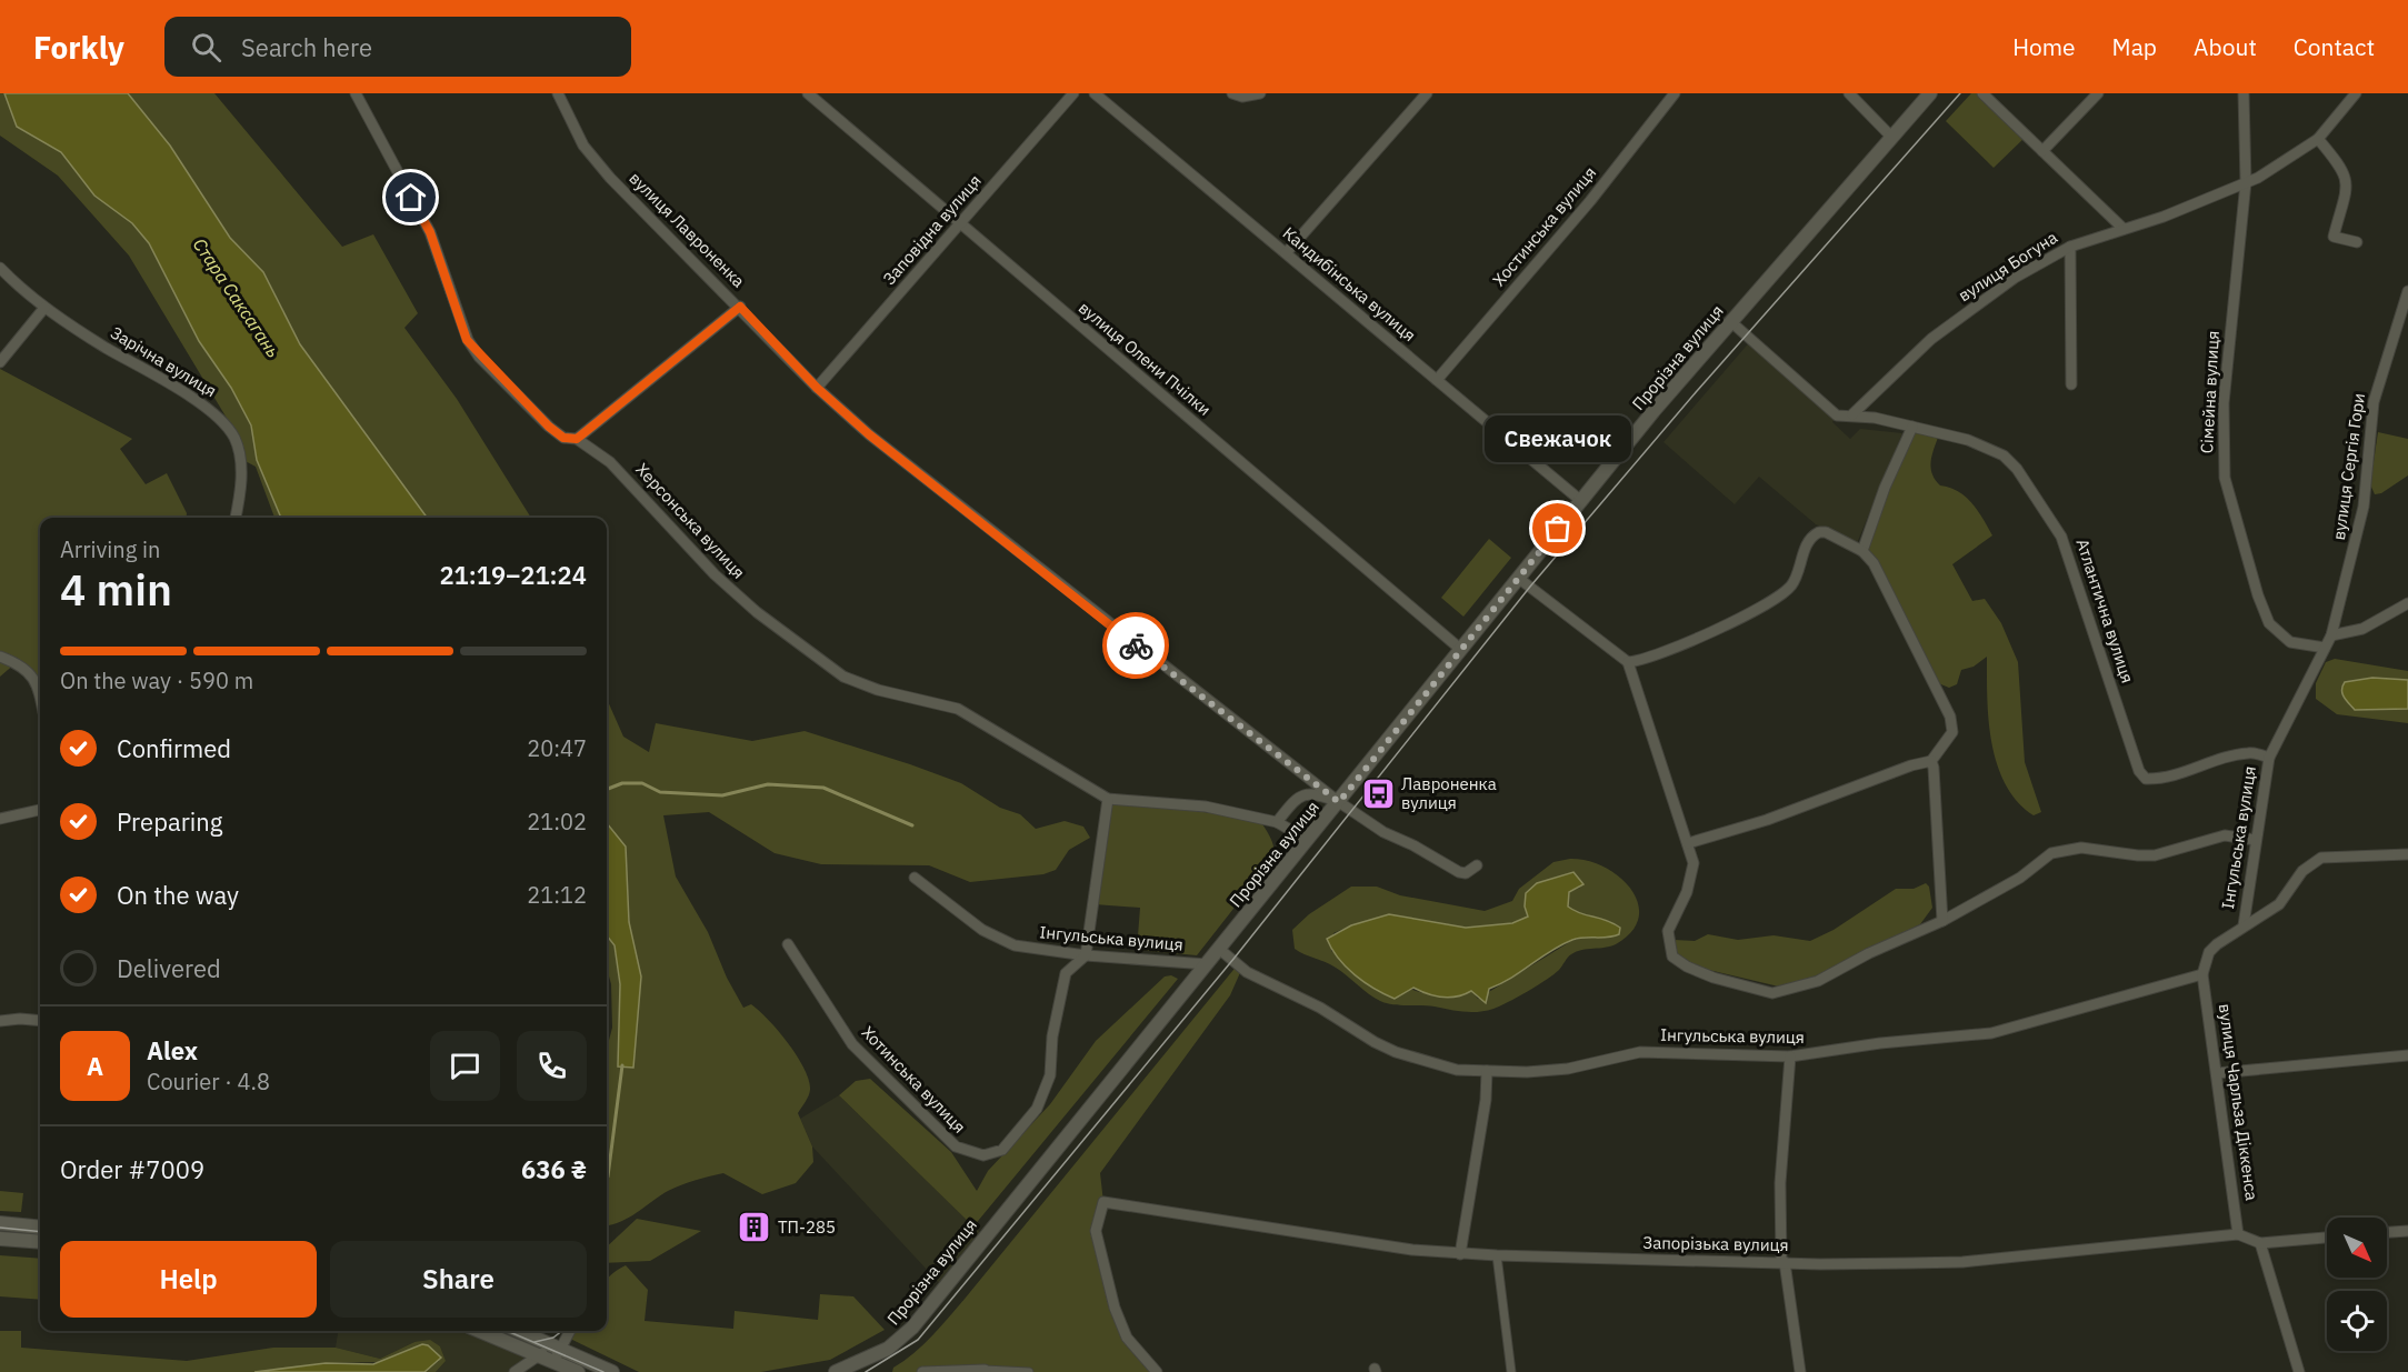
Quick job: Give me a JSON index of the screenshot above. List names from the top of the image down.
{
  "streets": {
    "main road": ["Прорізна вулиця"],
    "street": [
      "Хостинська вулиця",
      "вулиця Лавроненка",
      "Заповідна вулиця",
      "вулиця Богуна",
      "Кандибінська вулиця",
      "вулиця Олени Пчілки",
      "Зарічна вулиця",
      "Сімейна вулиця",
      "вулиця Сергія Гори",
      "Херсонська вулиця",
      "Атлантична вулиця",
      "Інгульська вулиця",
      "Хотинська вулиця",
      "вулиця Чарльза Діккенса",
      "Запорізька вулиця"
    ]
  },
  "crossings": [
    ["Хостинська вулиця", "Кандибінська вулиця"],
    ["вулиця Лавроненка", "Заповідна вулиця"],
    ["вулиця Лавроненка", "Прорізна вулиця"],
    ["Заповідна вулиця", "вулиця Олени Пчілки"],
    ["вулиця Богуна", "Сімейна вулиця"],
    ["вулиця Богуна", "Атлантична вулиця"],
    ["Кандибінська вулиця", "Прорізна вулиця"],
    ["Прорізна вулиця", "вулиця Олени Пчілки"],
    ["Прорізна вулиця", "Херсонська вулиця"],
    ["Прорізна вулиця", "Атлантична вулиця"],
    ["Прорізна вулиця", "Інгульська вулиця"],
    ["Сімейна вулиця", "вулиця Сергія Гори"],
    ["Сімейна вулиця", "Інгульська вулиця"],
    ["вулиця Сергія Гори", "Інгульська вулиця"],
    ["Атлантична вулиця", "Інгульська вулиця"],
    ["Інгульська вулиця", "Хотинська вулиця"],
    ["Інгульська вулиця", "вулиця Чарльза Діккенса"],
    ["вулиця Чарльза Діккенса", "Запорізька вулиця"]
  ],
  "water": ["Стара Саксагань"],
  "places": {
    "other": ["Свежачок"],
    "bus stop": ["Лавроненка вулиця"],
    "building": ["ТП-285"]
  },
  "north": "bottom right",
  "page": {
    "header": "Forkly",
    "search": "Search here",
    "nav": [
      "Home",
      "Map",
      "About",
      "Contact"
    ],
    "bubble": "Свежачок",
    "heading": ["4 min", "Arriving in", "21:19–21:24"],
    "panel": [
      "Alex",
      "Courier · 4.8",
      "Order #7009",
      "636 ₴"
    ],
    "bar": "On the way · 590 m",
    "list": [
      ["Confirmed", "20:47"],
      ["Preparing", "21:02"],
      ["On the way", "21:12"],
      "Delivered"
    ],
    "round": "A",
    "buttons": ["Help", "Share"]
  }
}
